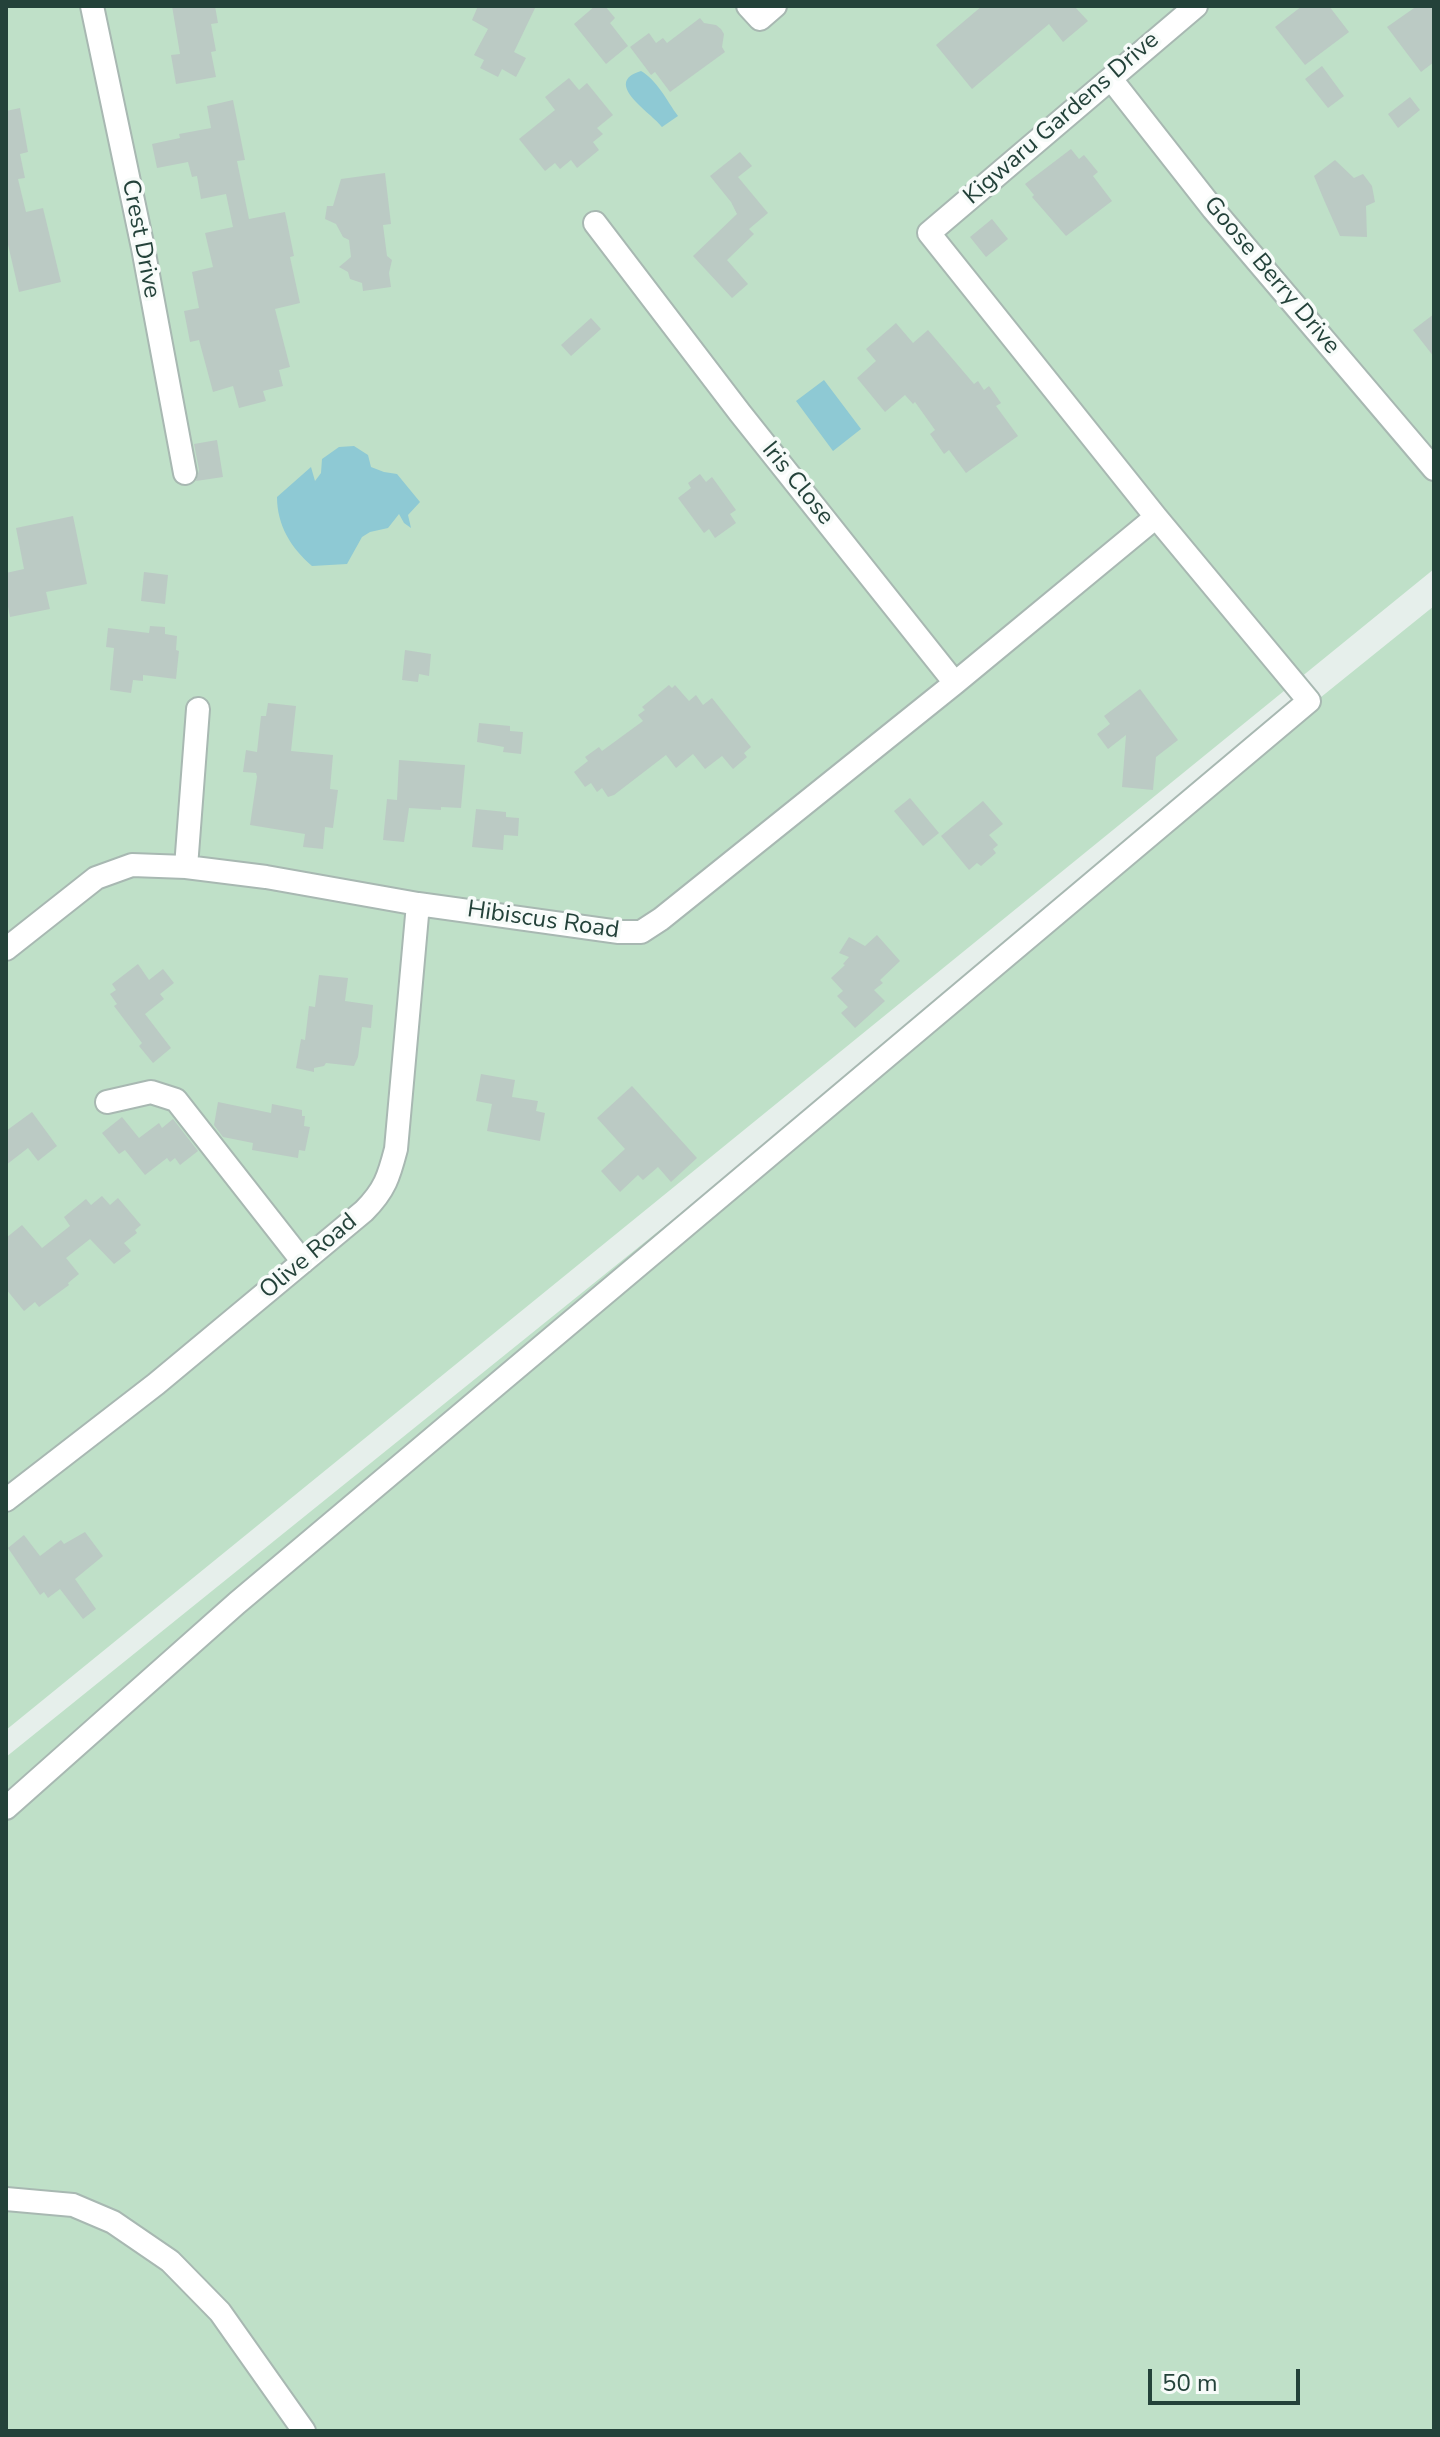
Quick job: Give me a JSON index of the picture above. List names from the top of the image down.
{
  "streets": {
    "street": [
      "Kigwaru Gardens Drive",
      "Crest Drive",
      "Goose Berry Drive",
      "Iris Close",
      "Hibiscus Road",
      "Olive Road"
    ]
  },
  "crossings": [
    ["Kigwaru Gardens Drive", "Goose Berry Drive"],
    ["Kigwaru Gardens Drive", "Hibiscus Road"],
    ["Iris Close", "Hibiscus Road"],
    ["Hibiscus Road", "Olive Road"]
  ],
  "scale_bar": "50 m"
}
